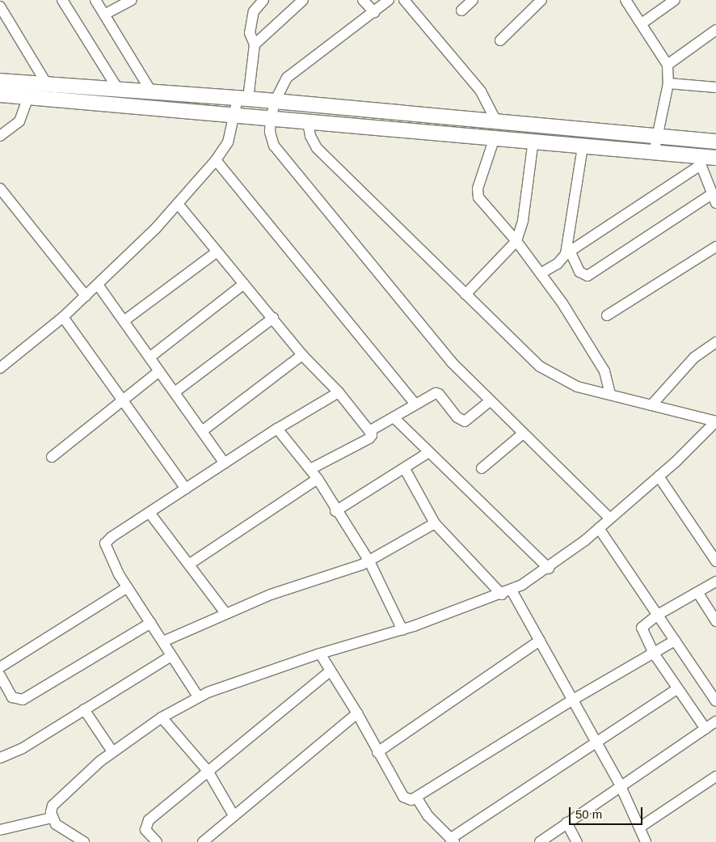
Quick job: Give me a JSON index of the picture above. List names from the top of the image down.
{
  "scale_bar": "50 m"
}
